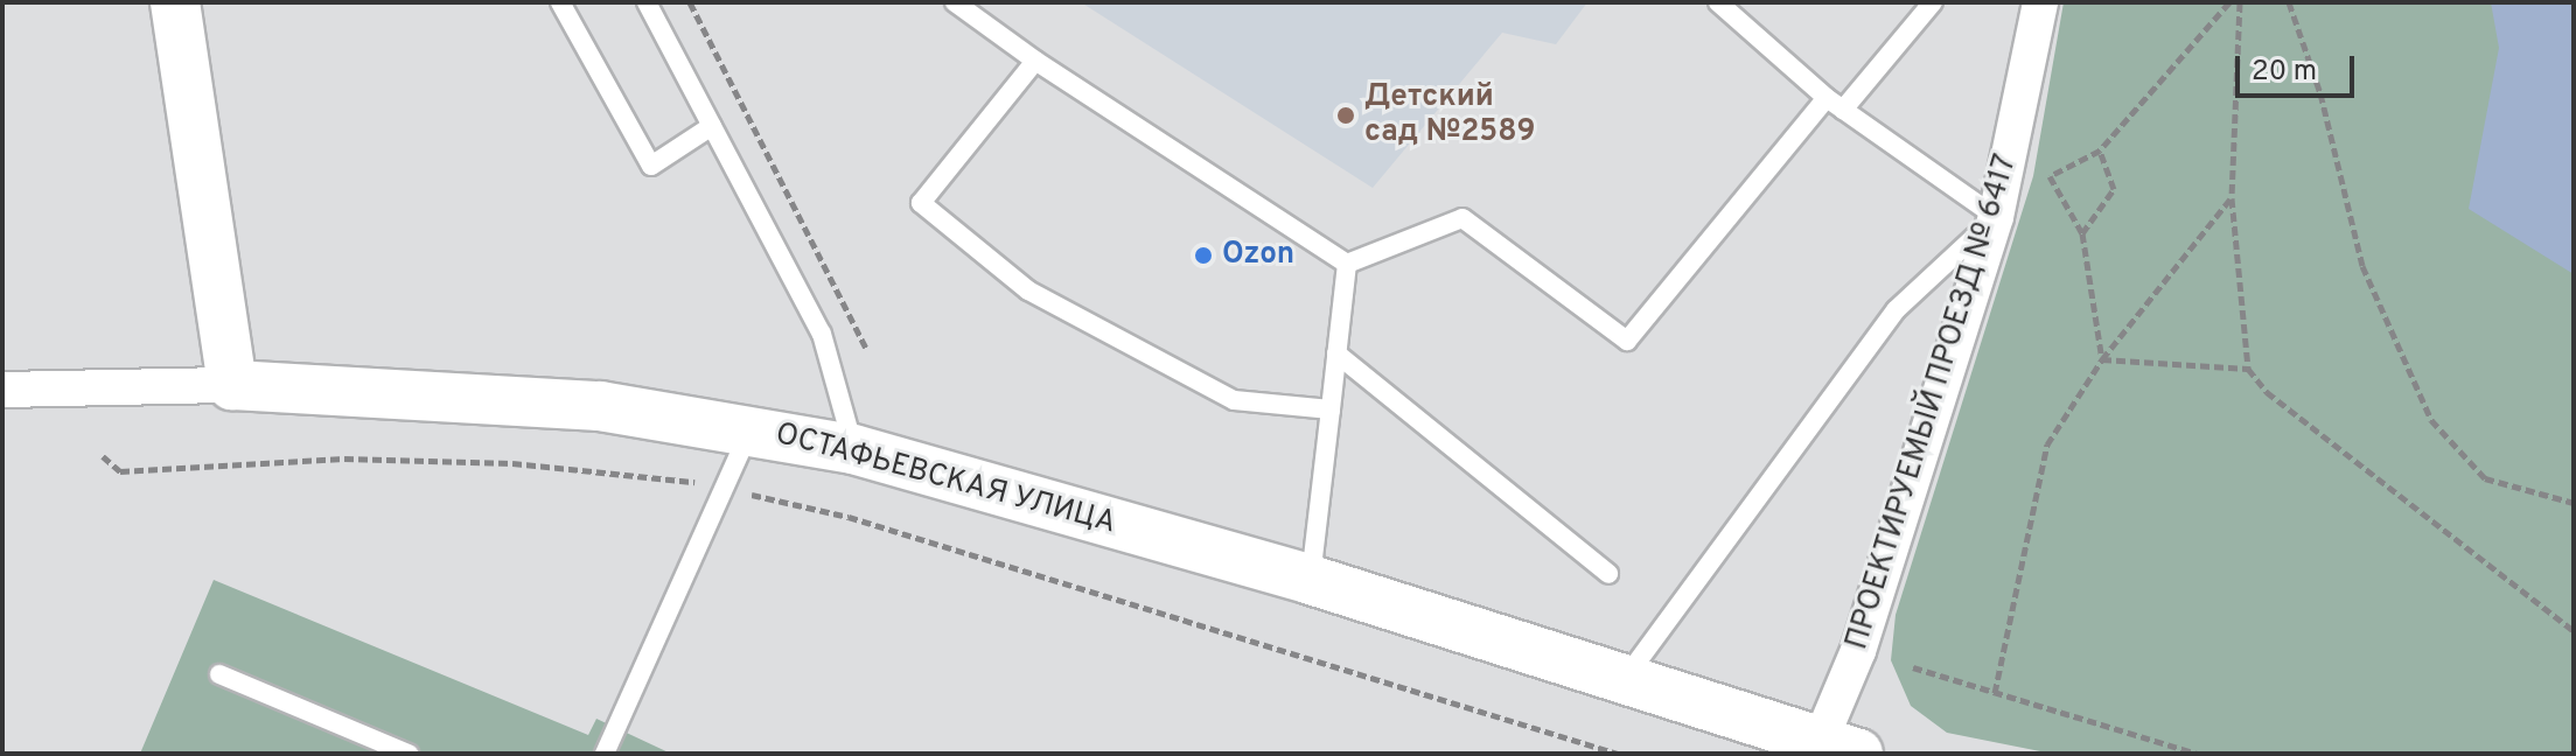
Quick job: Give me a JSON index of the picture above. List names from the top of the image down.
{
  "streets": {
    "street": ["ПРОЕКТИРУЕМЫЙ ПРОЕЗД № 6417", "ОСТАФЬЕВСКАЯ УЛИЦА"]
  },
  "crossings": [
    ["ПРОЕКТИРУЕМЫЙ ПРОЕЗД № 6417", "ОСТАФЬЕВСКАЯ УЛИЦА"]
  ],
  "places": ["Детский сад №2589", "Ozon"],
  "scale_bar": "20 m"
}
